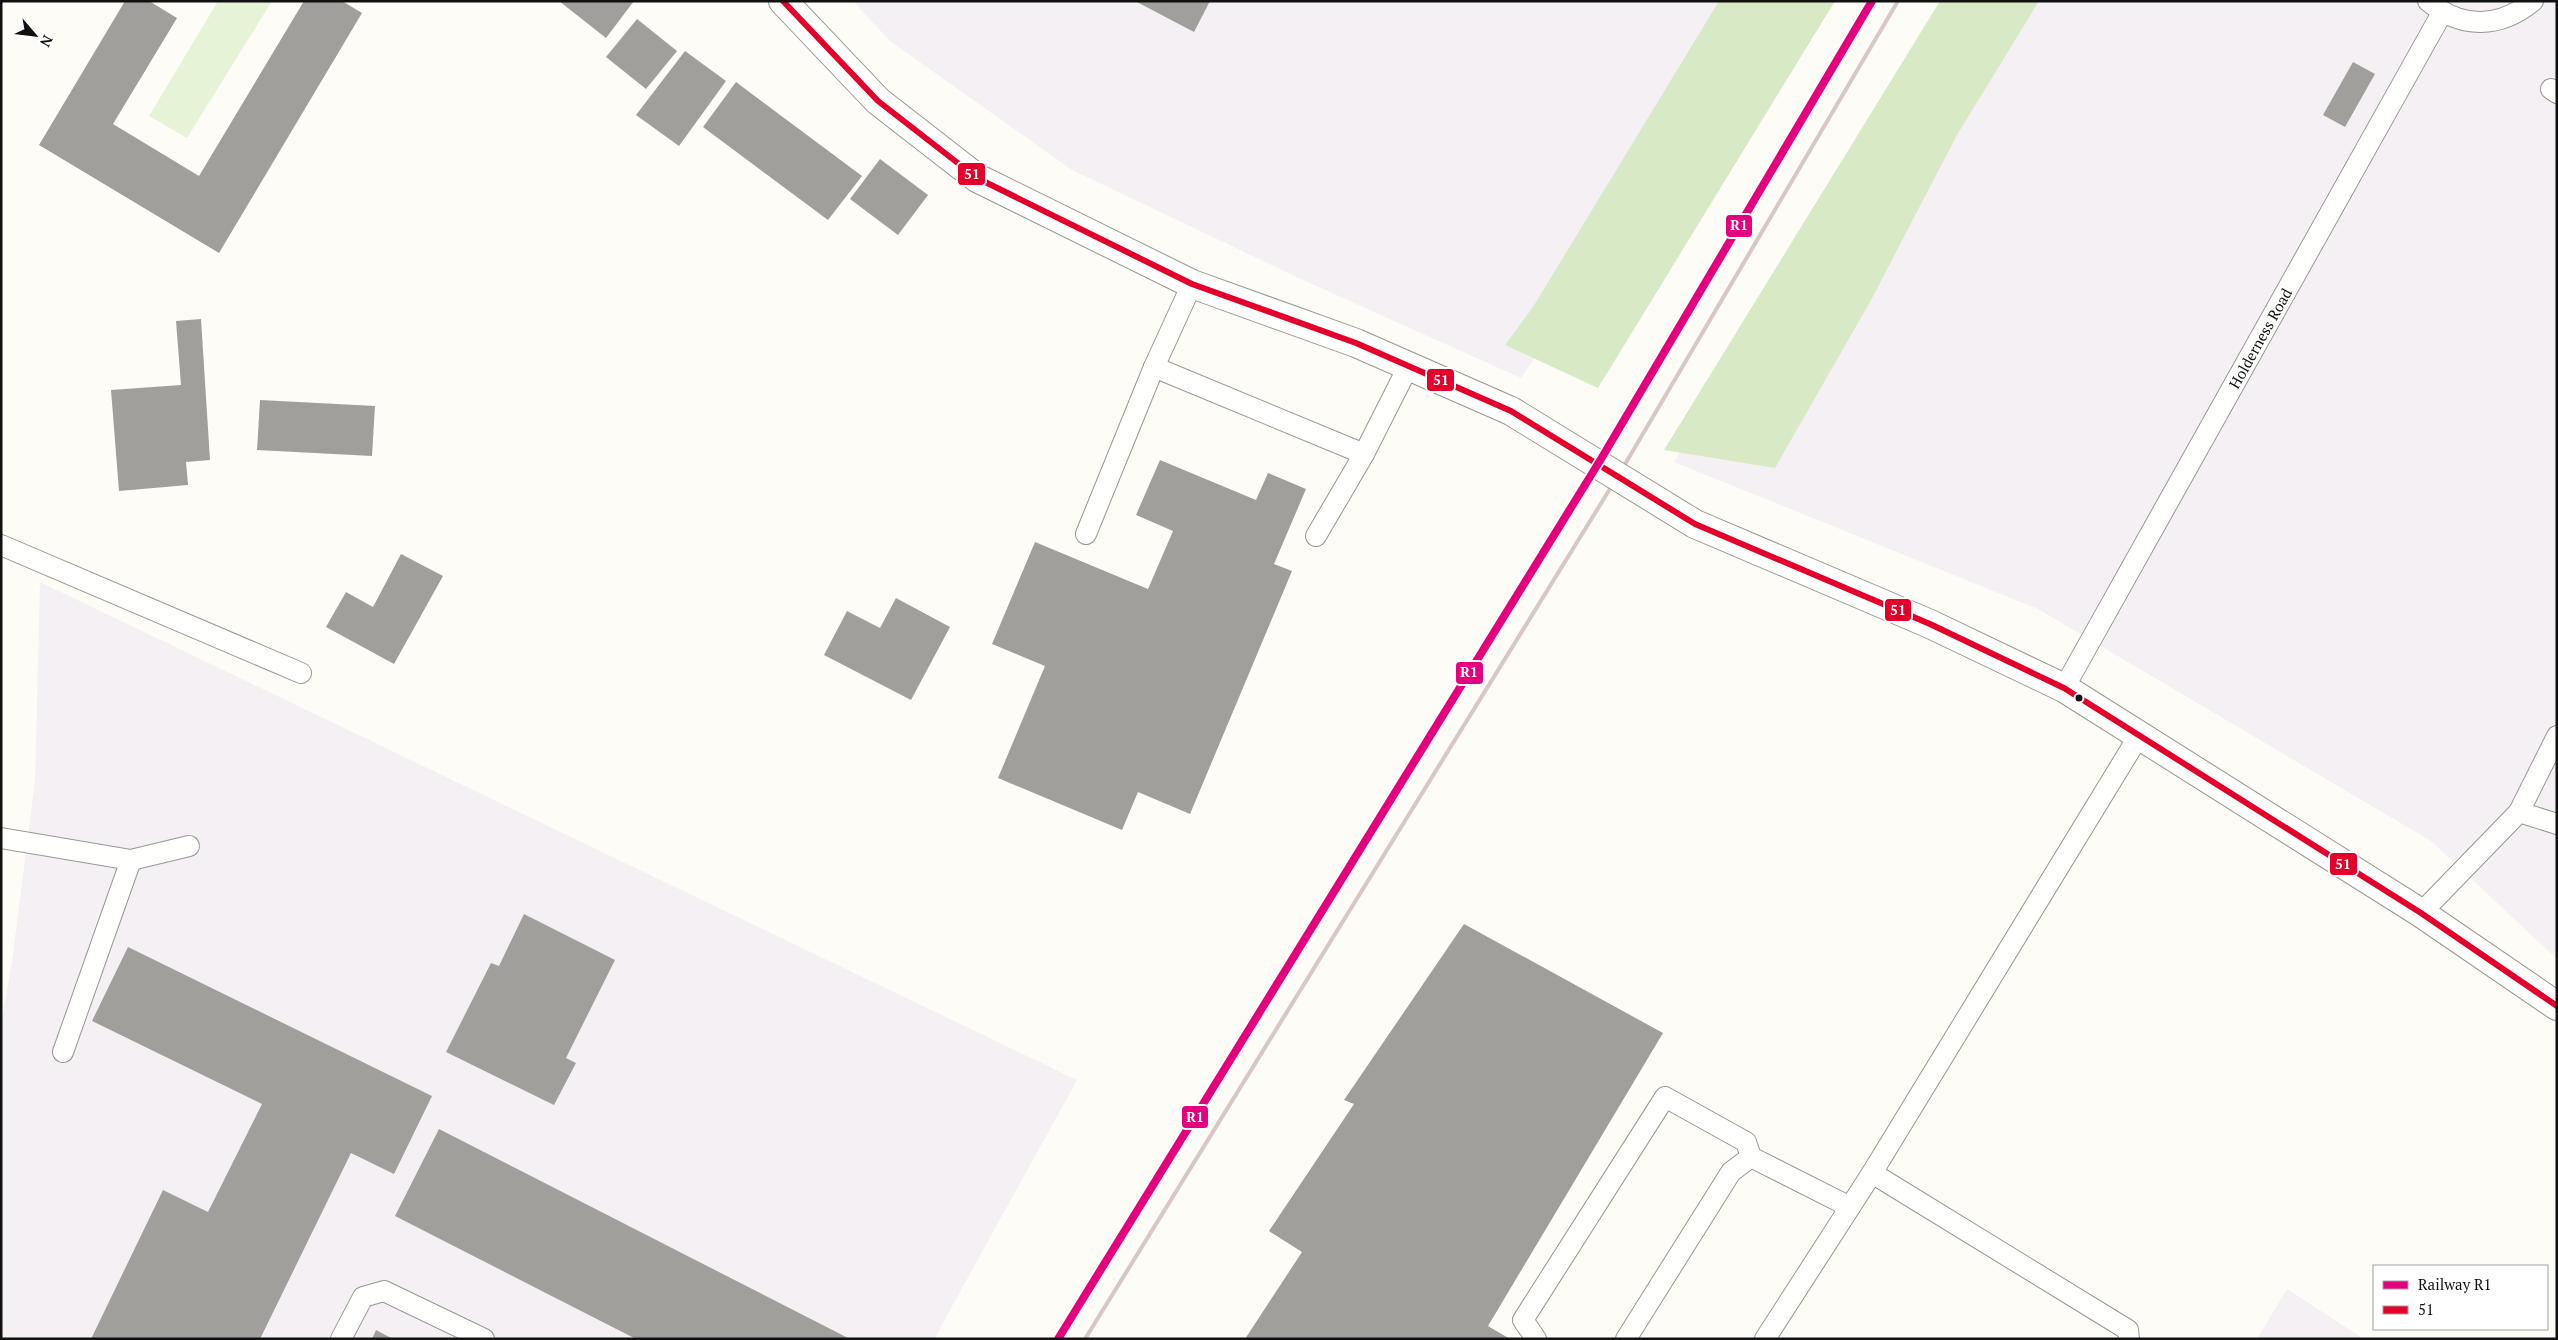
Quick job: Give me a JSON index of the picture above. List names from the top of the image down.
{
  "streets": {
    "lane": ["Holderness Road"]
  },
  "lines": ["rail line R1", "transit line 51"],
  "legend": ["Railway R1", "51"],
  "north": "bottom right"
}
